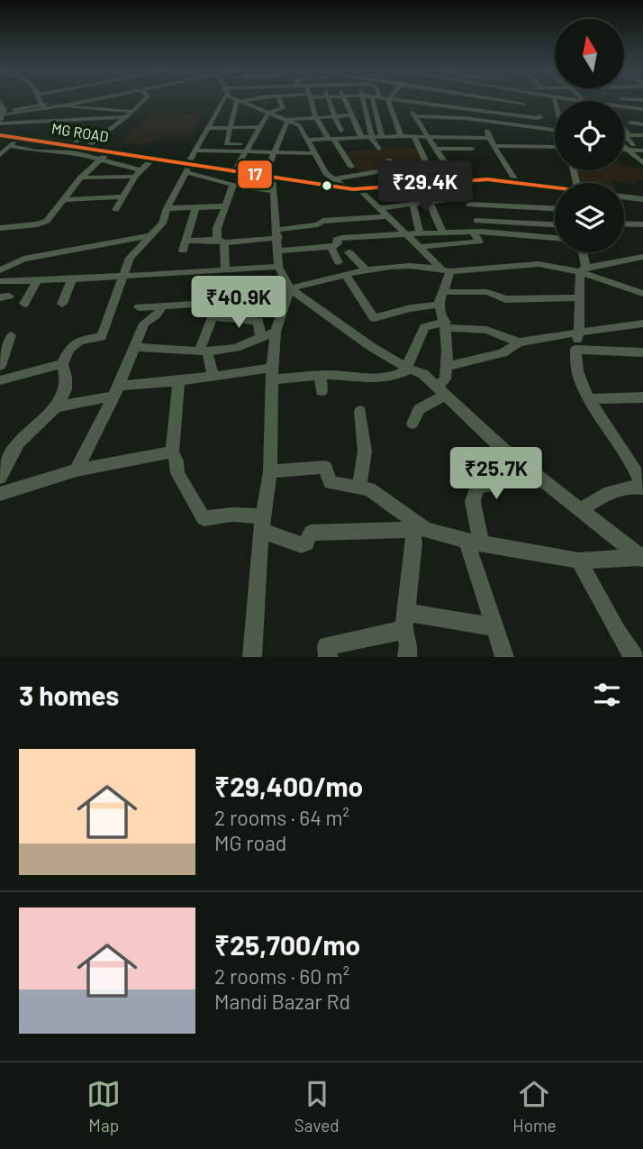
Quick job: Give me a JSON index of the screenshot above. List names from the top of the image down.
{
  "streets": {
    "main road": ["MG ROAD"]
  },
  "lines": ["transit line 17"],
  "north": "top",
  "page": {
    "price": ["₹29.4K", "₹40.9K", "₹25.7K"],
    "heading": "3 homes",
    "list": [
      {
        "name": "₹29,400/mo",
        "note": "2 rooms · 64 m² · MG road"
      },
      {
        "name": "₹25,700/mo",
        "note": "2 rooms · 60 m² · Mandi Bazar Rd"
      }
    ],
    "tabs": ["Map", "Saved", "Home"]
  }
}
